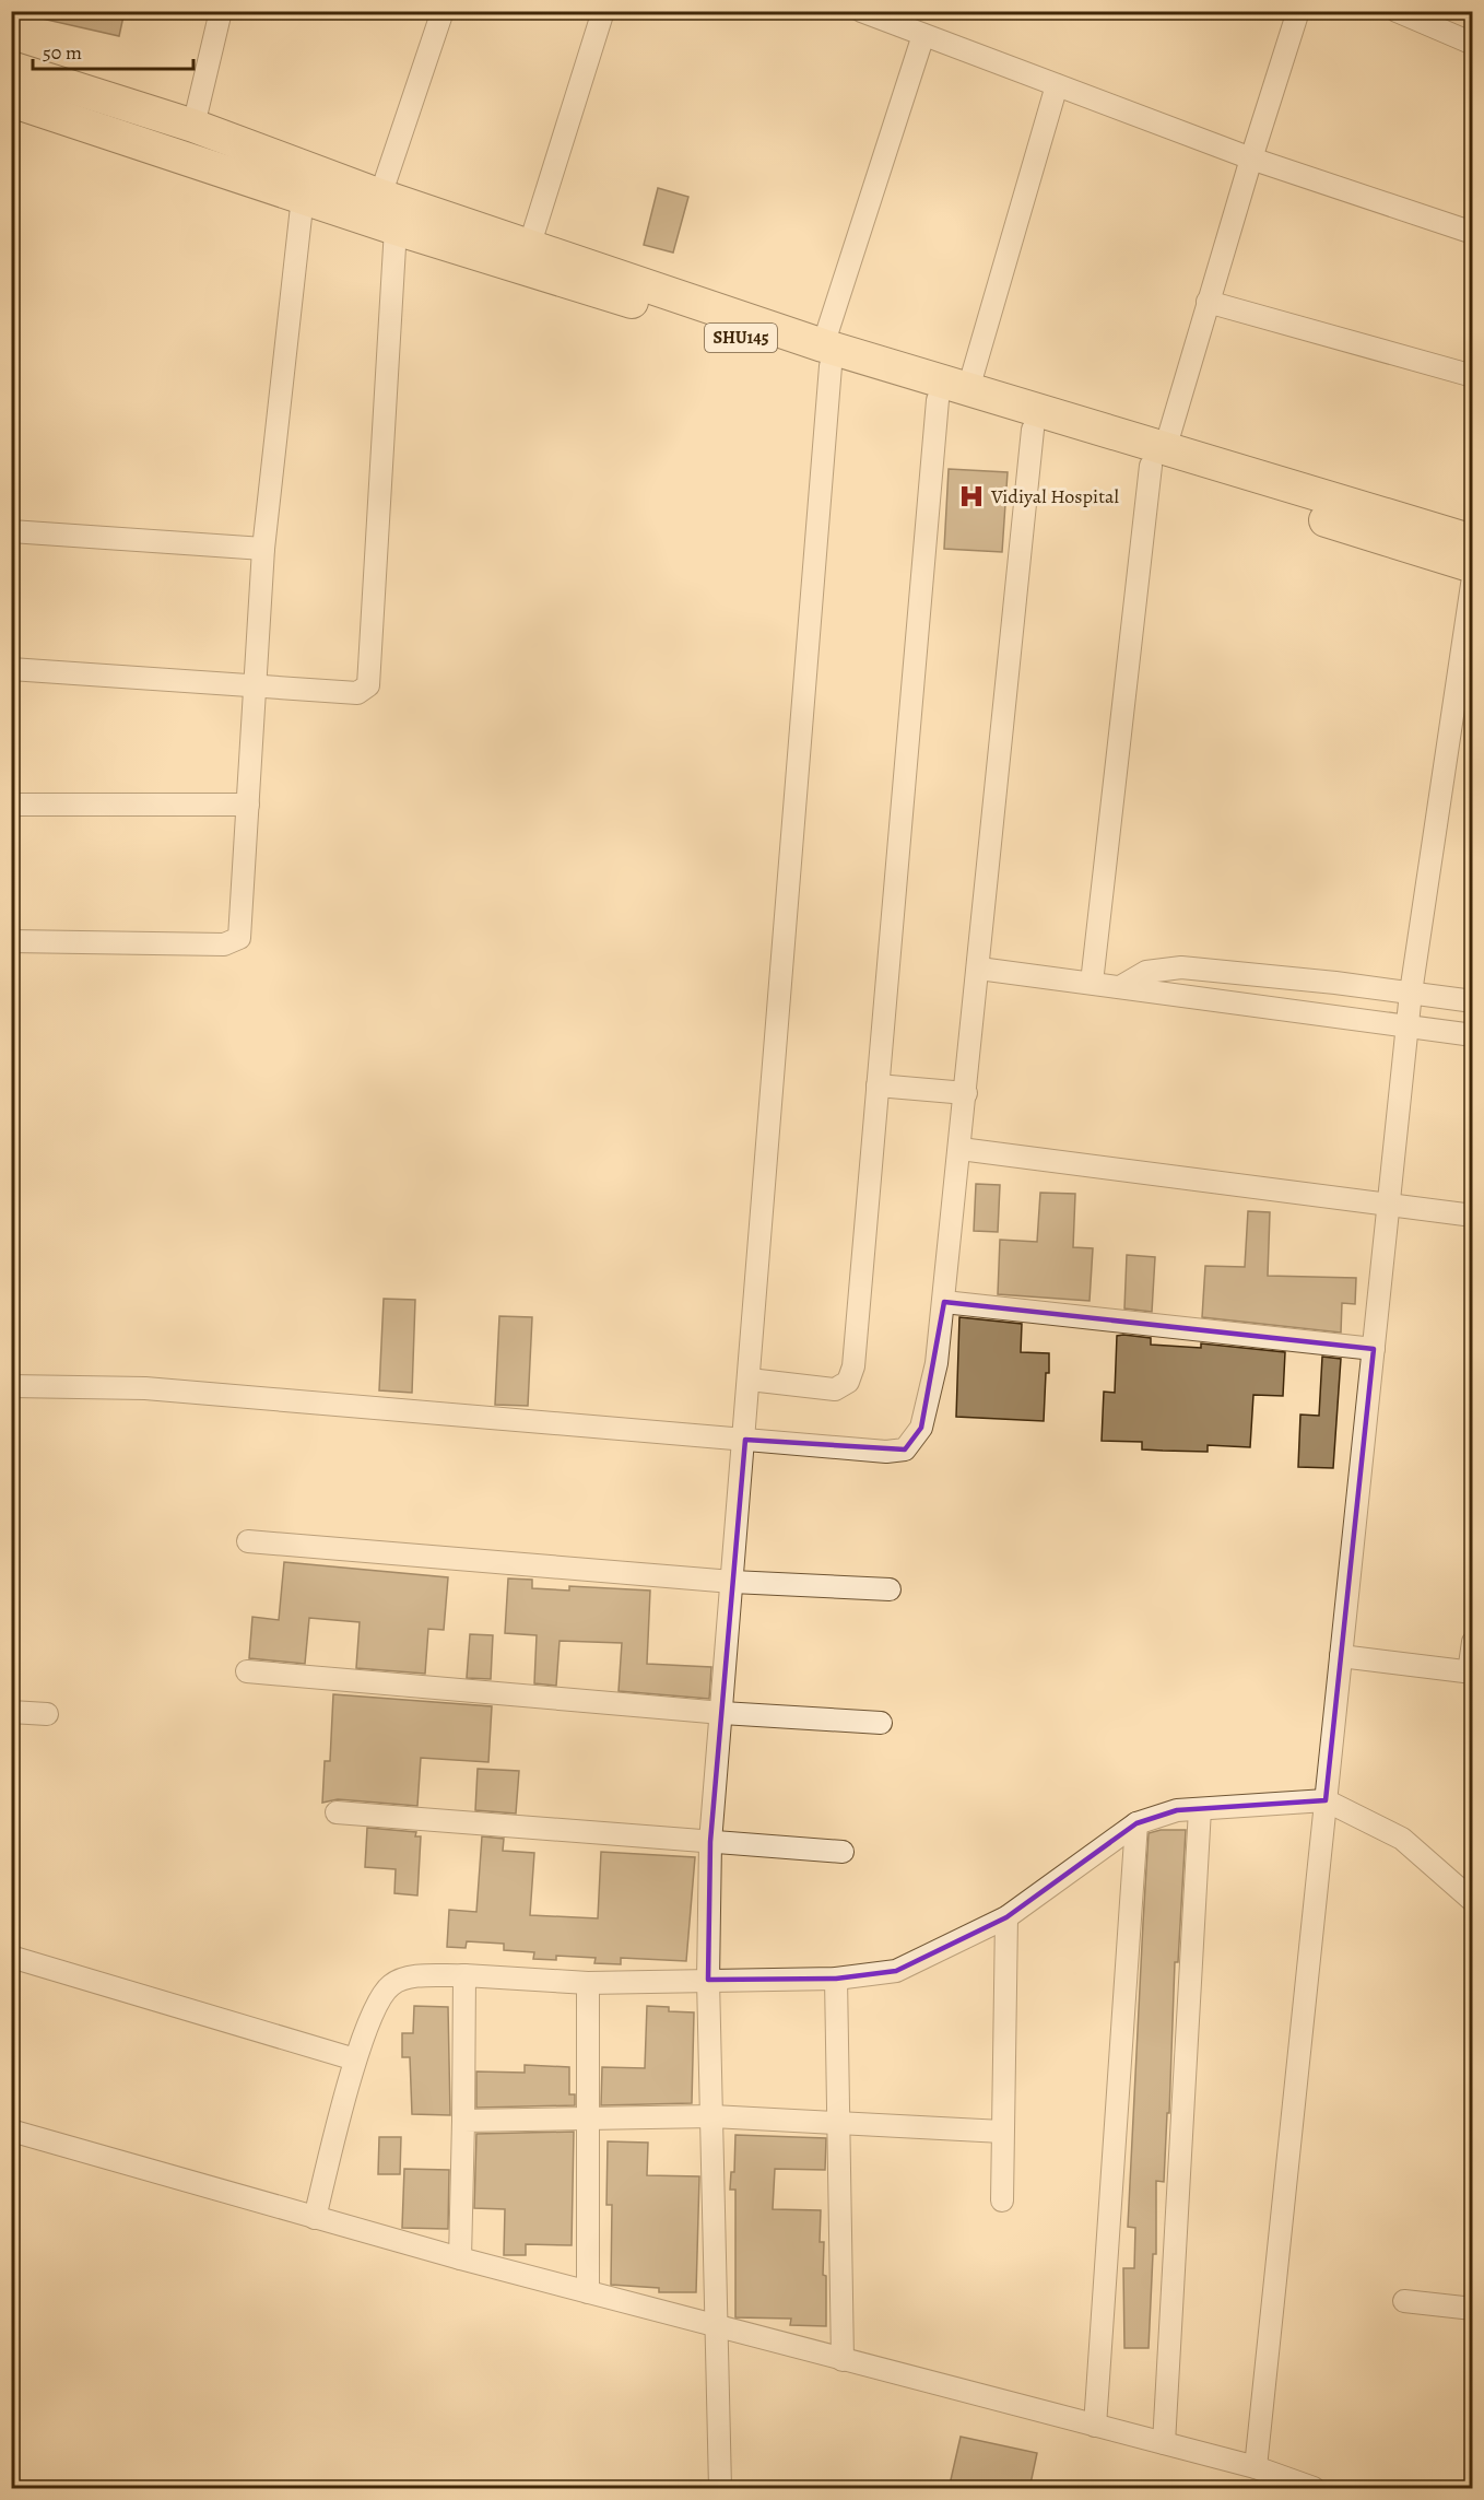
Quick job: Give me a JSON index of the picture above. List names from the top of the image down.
{
  "streets": {
    "main road": ["SHU145"]
  },
  "places": {
    "hospital": ["Vidiyal Hospital"]
  },
  "scale_bar": "50 m"
}
